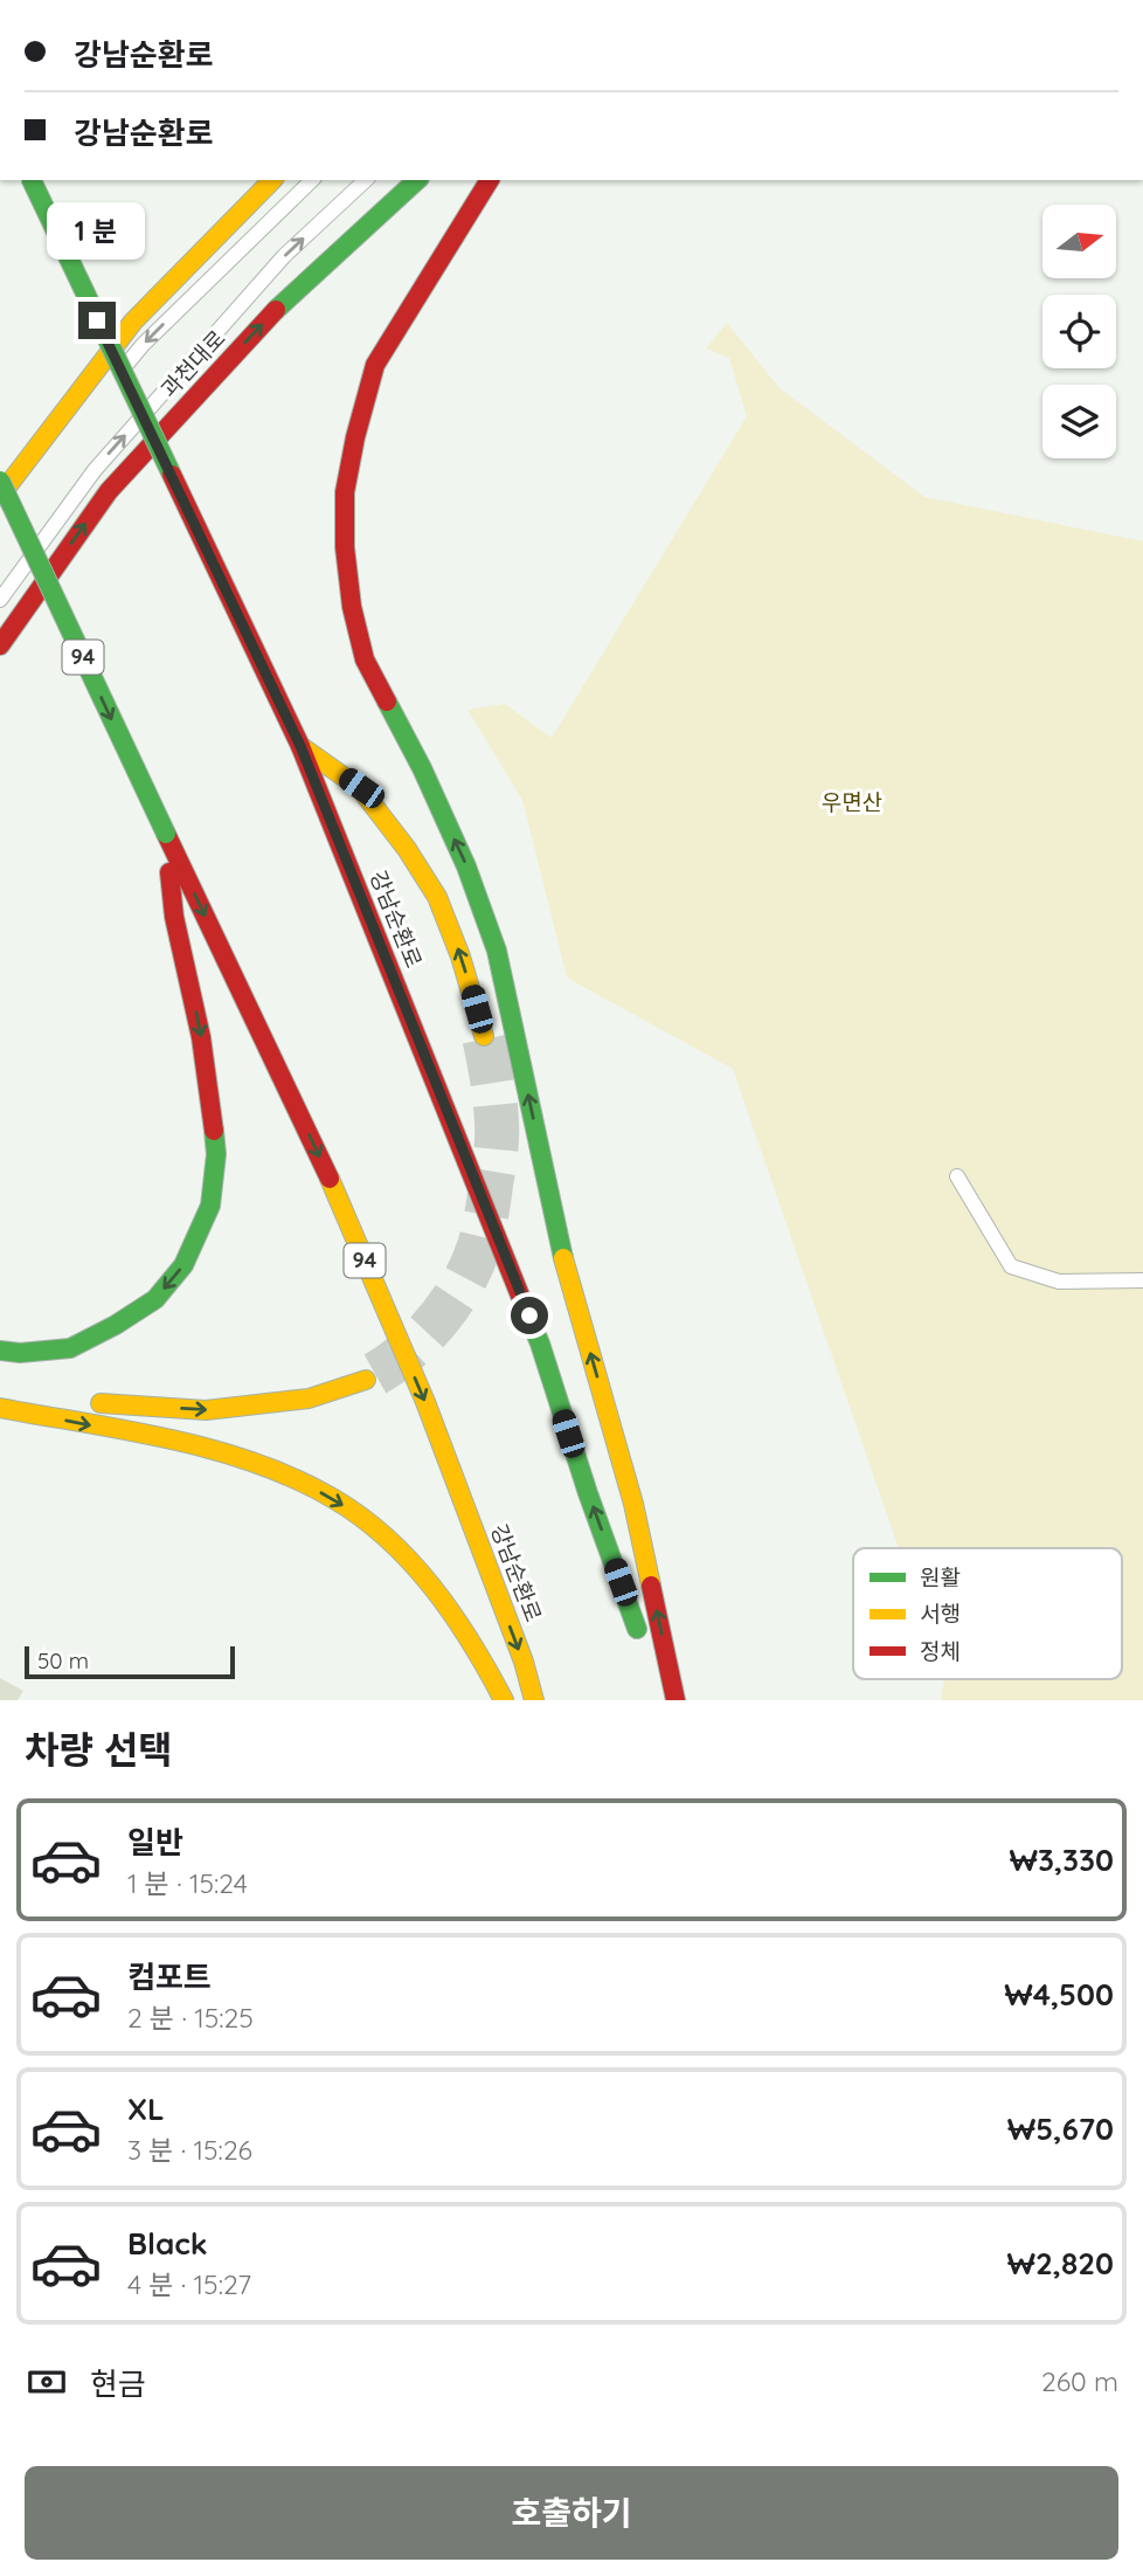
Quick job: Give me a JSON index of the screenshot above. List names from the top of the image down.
{
  "streets": {
    "main road": ["과천대로", "94", "강남순환로"]
  },
  "parks": ["우면산"],
  "legend": ["원활", "서행", "정체"],
  "scale_bar": "50 m",
  "north": "right",
  "page": {
    "banner": ["강남순환로", "강남순환로"],
    "bubble": "1 분",
    "scale": "50 m",
    "heading": "차량 선택",
    "list": [
      {
        "name": "일반",
        "note": "1 분 · 15:24",
        "value": "₩3,330"
      },
      {
        "name": "컴포트",
        "note": "2 분 · 15:25",
        "value": "₩4,500"
      },
      {
        "name": "XL",
        "note": "3 분 · 15:26",
        "value": "₩5,670"
      },
      {
        "name": "Black",
        "note": "4 분 · 15:27",
        "value": "₩2,820"
      }
    ],
    "pay": ["현금", "260 m"],
    "buttons": "호출하기"
  }
}
